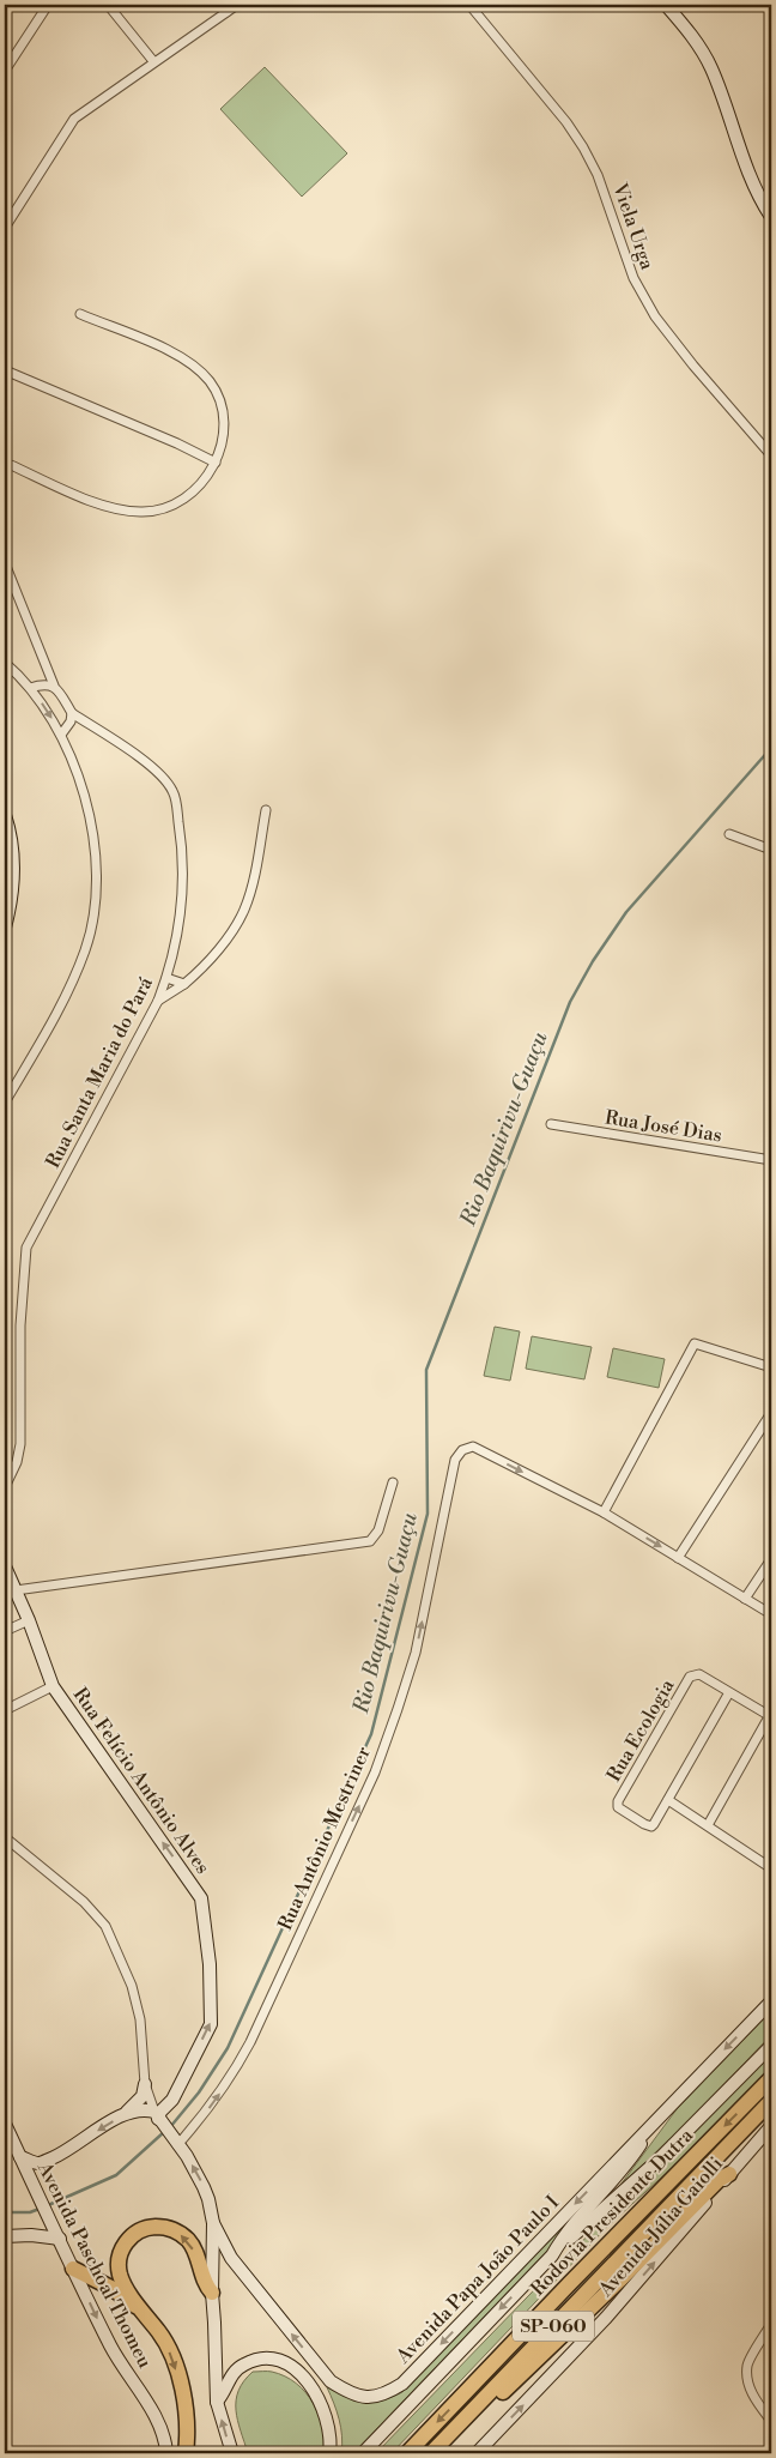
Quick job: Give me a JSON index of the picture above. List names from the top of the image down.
{
  "streets": {
    "highway": ["Rodovia Presidente Dutra", "SP-060"],
    "main road": [
      "Rua Felício Antônio Alves",
      "Avenida Júlia Gaiolli",
      "Avenida Paschoal Thomeu",
      "Avenida Papa João Paulo I"
    ],
    "street": [
      "Viela Urga",
      "Rua Santa Maria do Pará",
      "Rua José Dias",
      "Rua Ecologia",
      "Rua Antônio Mestriner"
    ]
  },
  "one_way": ["Rua Felício Antônio Alves", "Rua Antônio Mestriner"],
  "water": ["Rio Baquirivu-Guaçu"]
}
